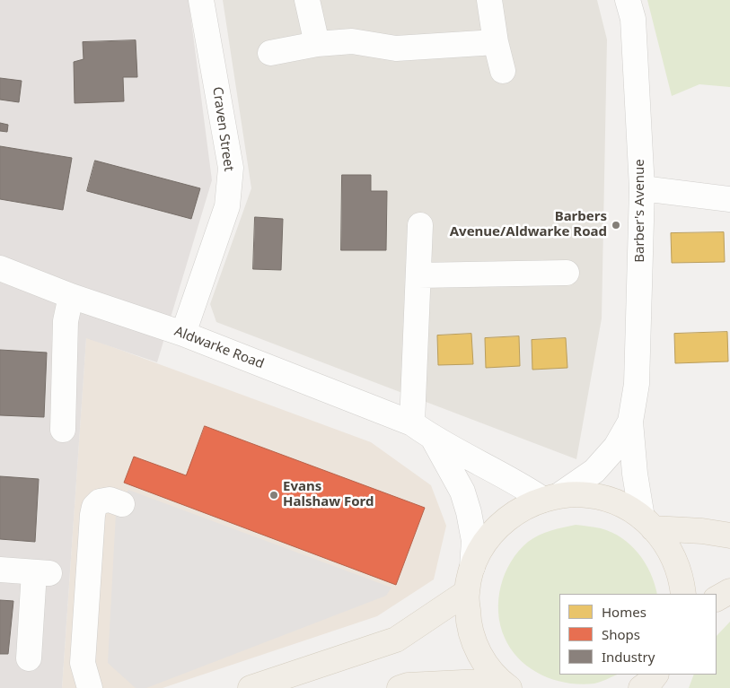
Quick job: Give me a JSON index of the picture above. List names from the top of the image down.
{
  "streets": {
    "street": ["Craven Street", "Barber's Avenue", "Aldwarke Road"]
  },
  "crossings": [
    ["Craven Street", "Aldwarke Road"],
    ["Barber's Avenue", "Aldwarke Road"]
  ],
  "places": ["Barbers Avenue/Aldwarke Road", "Evans Halshaw Ford"],
  "legend": ["Homes", "Shops", "Industry"]
}
